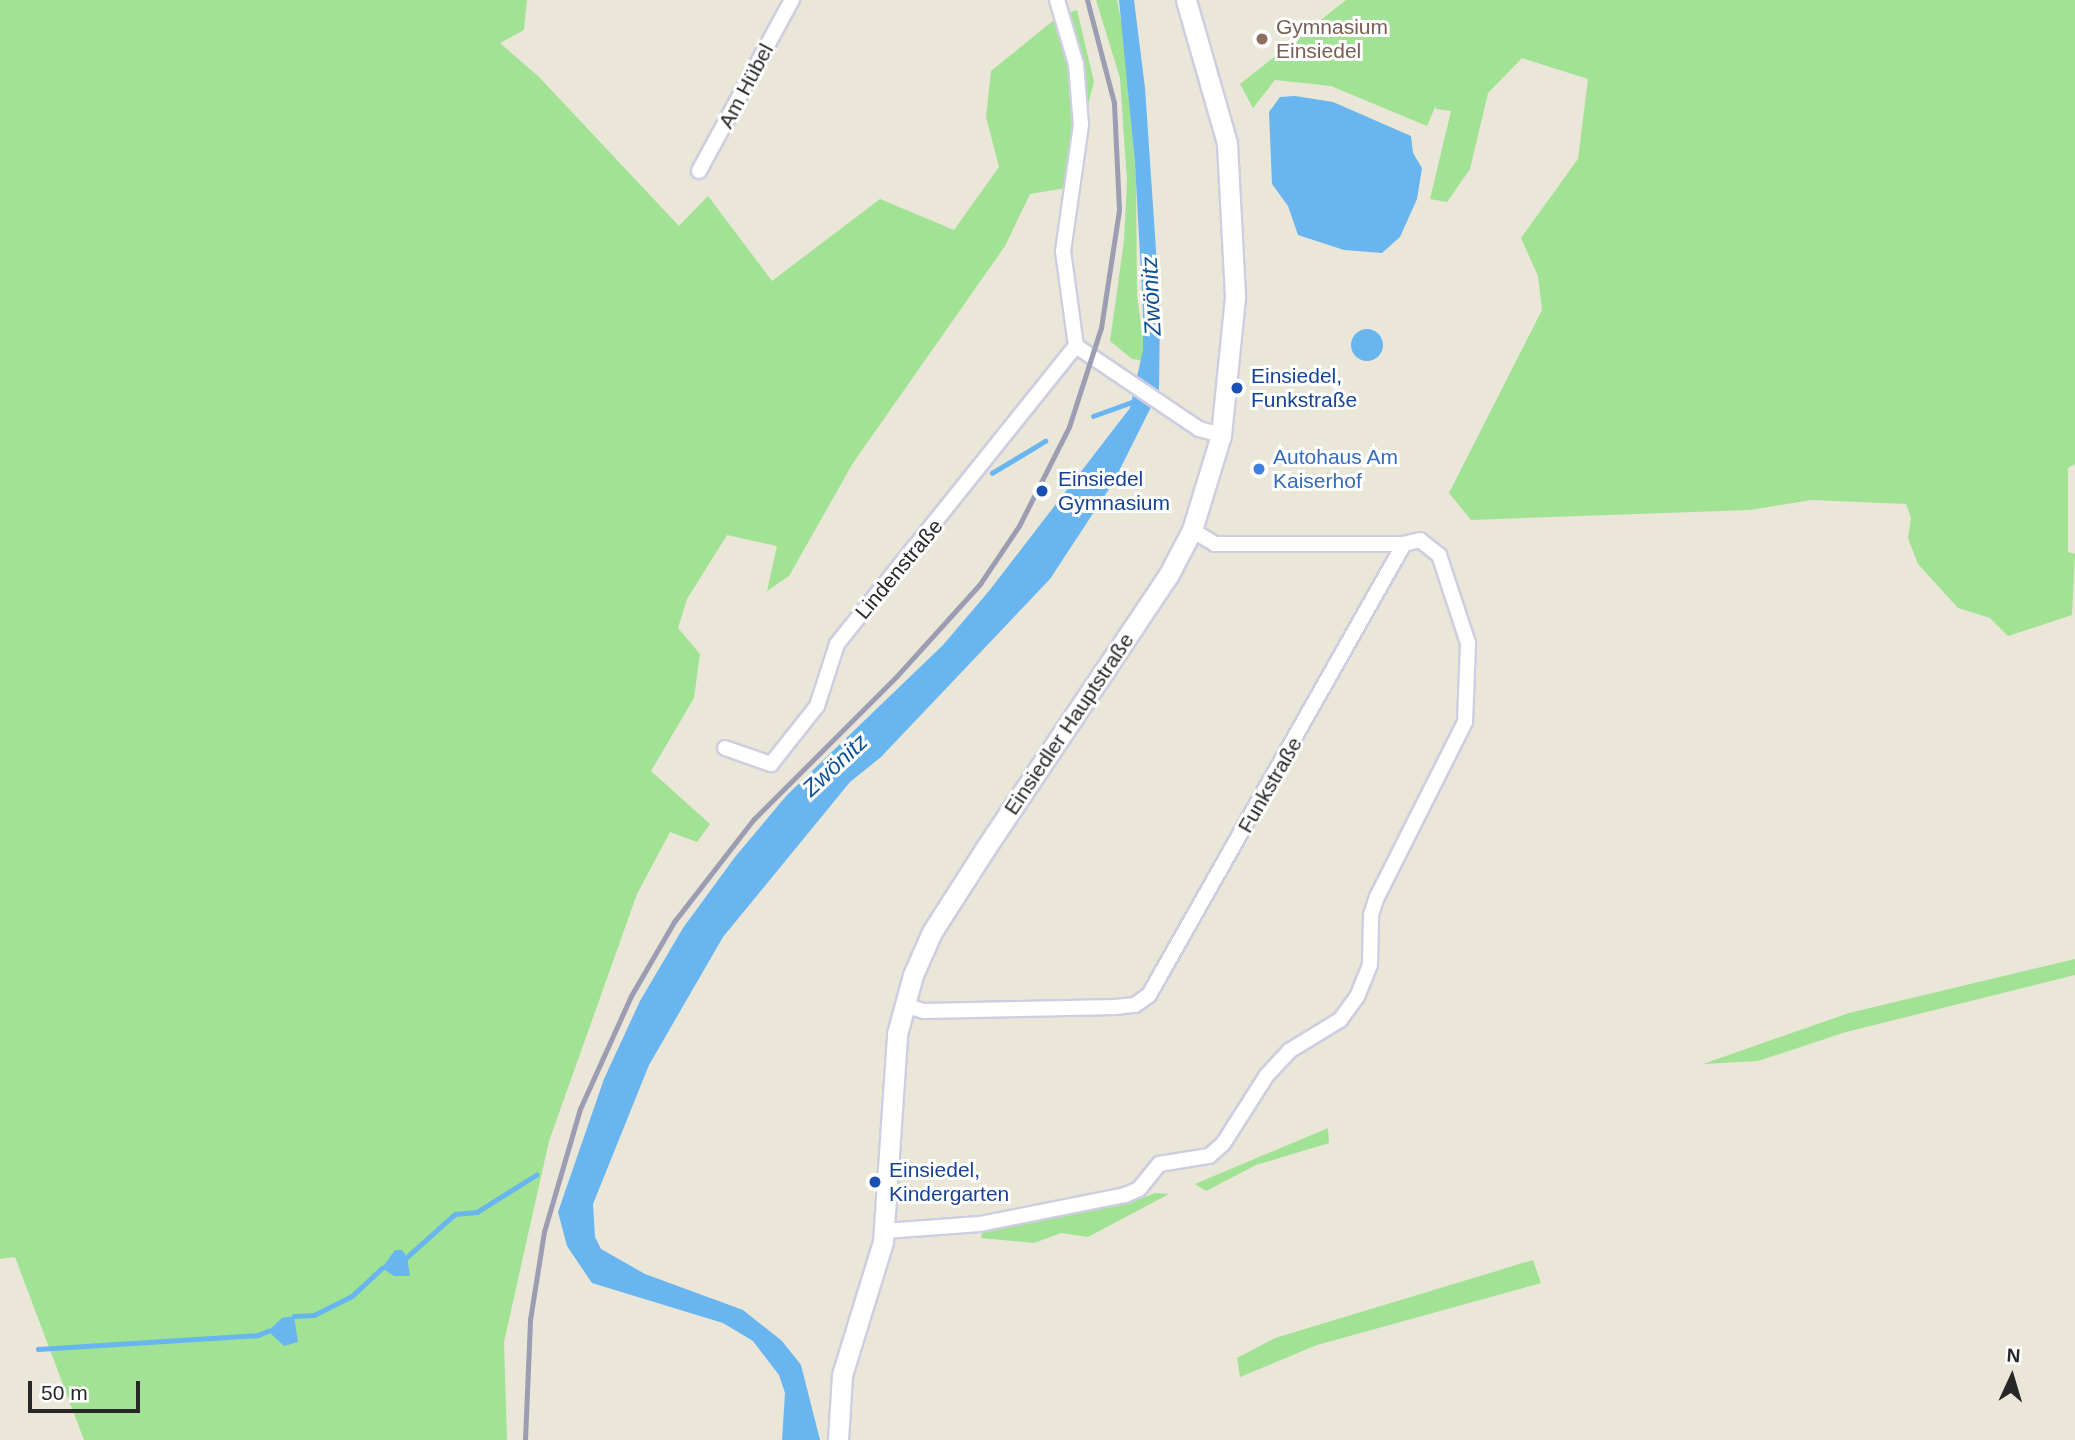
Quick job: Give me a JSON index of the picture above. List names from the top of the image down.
{
  "streets": {
    "main road": ["Einsiedler Hauptstraße"],
    "street": ["Am Hübel", "Lindenstraße", "Funkstraße"]
  },
  "crossings": [
    ["Einsiedler Hauptstraße", "Funkstraße"]
  ],
  "water": ["Zwönitz"],
  "places": [
    "Gymnasium Einsiedel",
    "Einsiedel, Funkstraße",
    "Autohaus Am Kaiserhof",
    "Einsiedel Gymnasium",
    "Einsiedel, Kindergarten"
  ],
  "scale_bar": "50 m",
  "north": "top"
}
